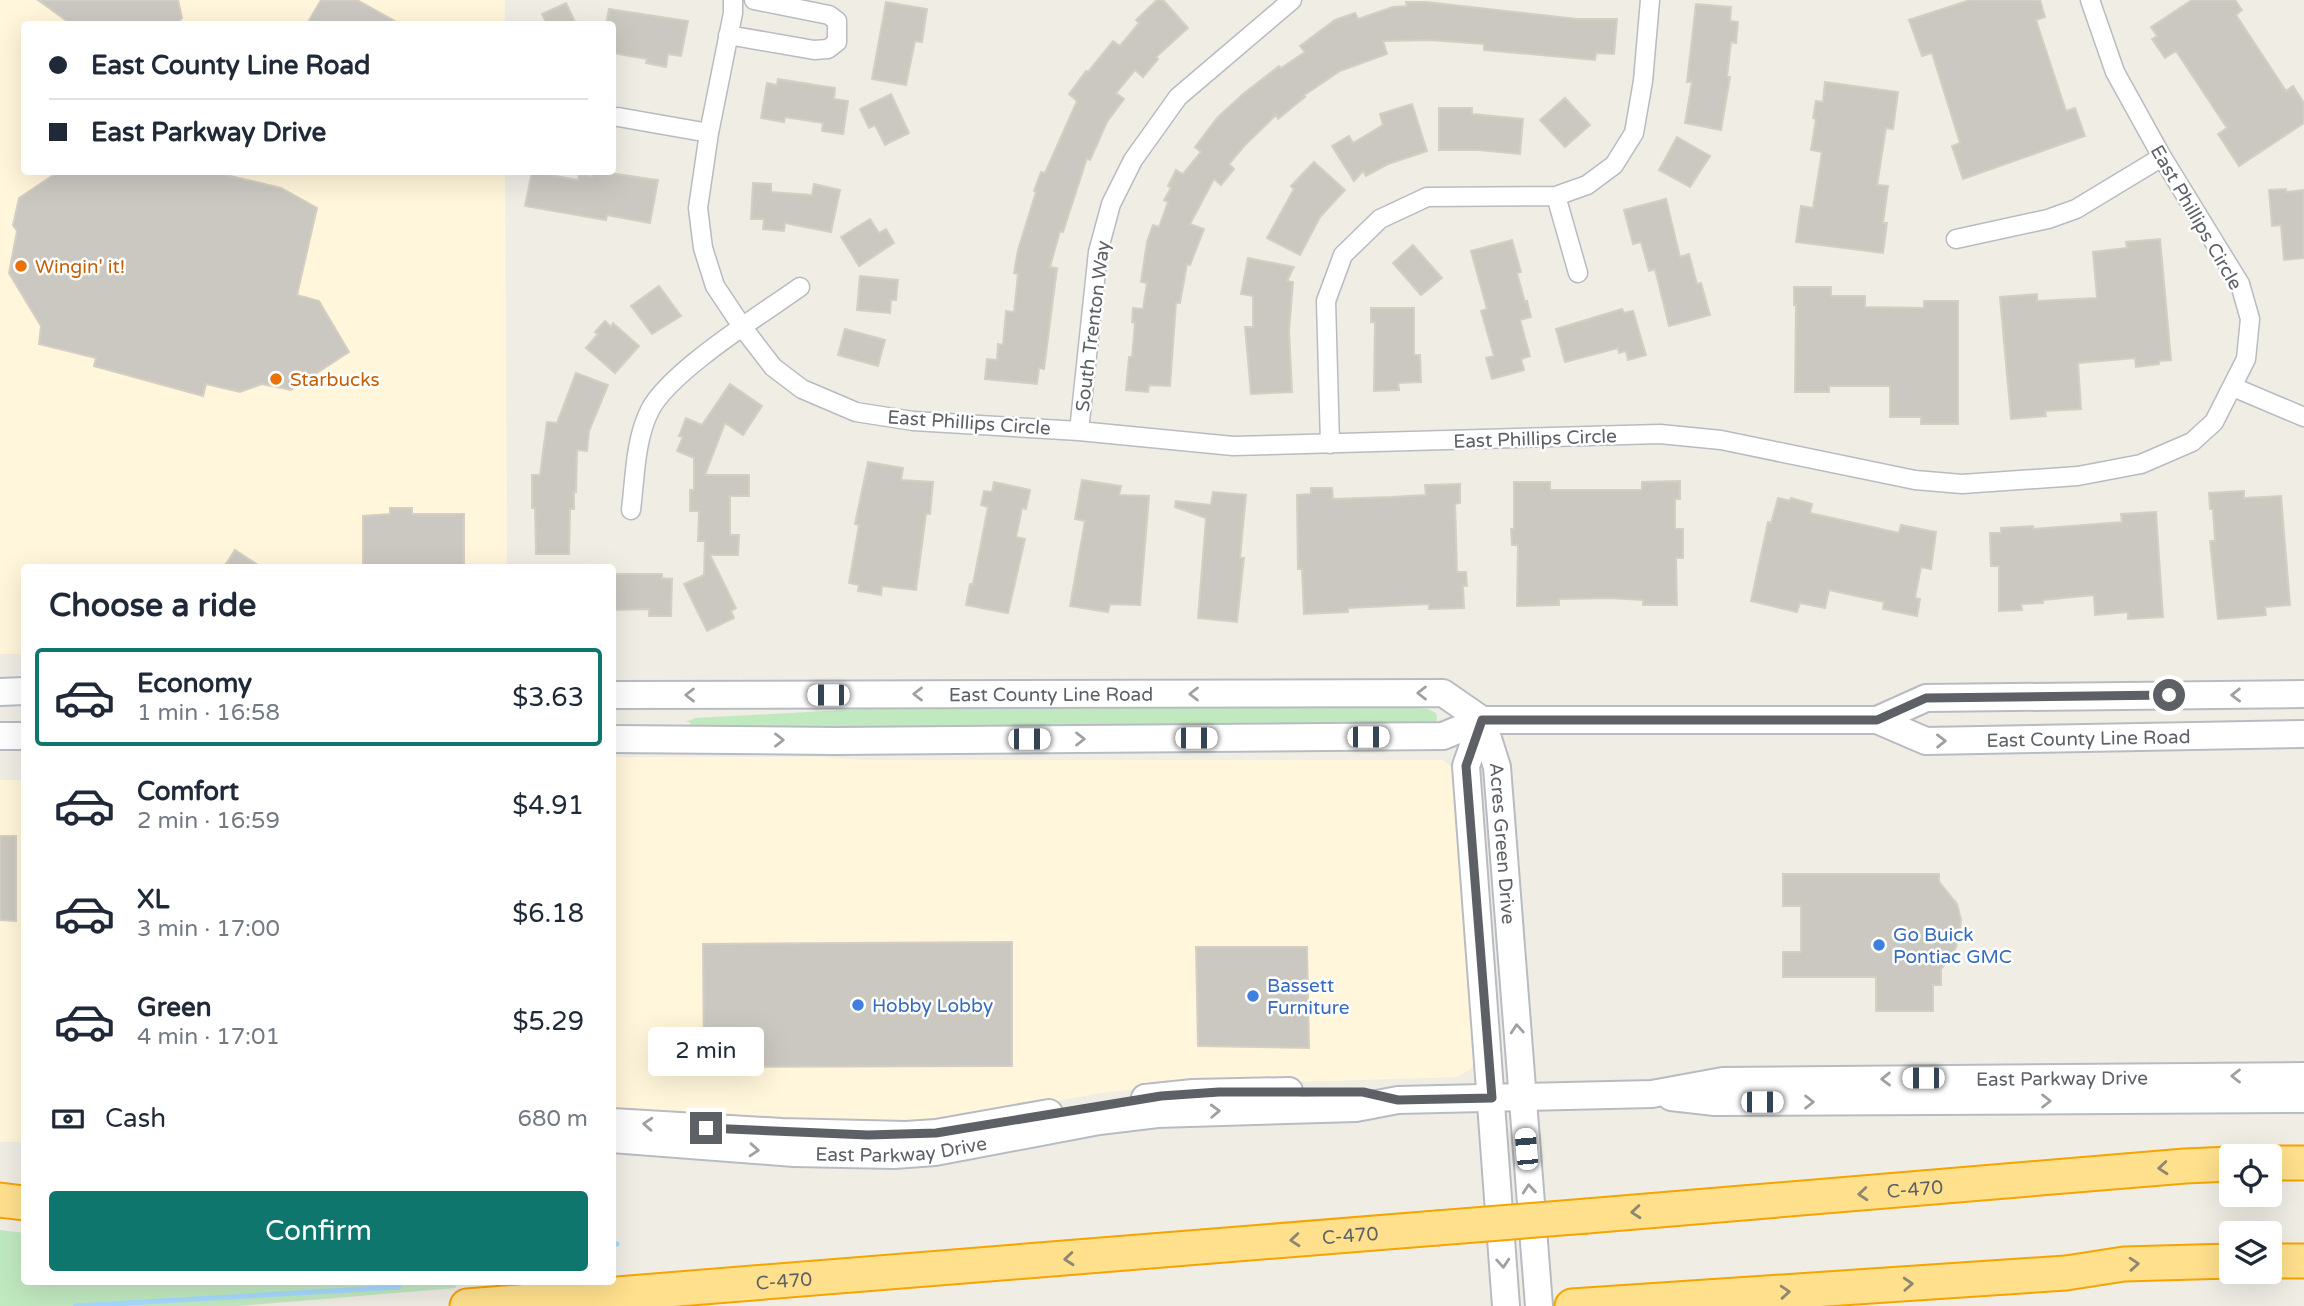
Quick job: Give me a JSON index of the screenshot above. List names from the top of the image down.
{
  "streets": {
    "highway": ["C-470"],
    "street": [
      "East Phillips Circle",
      "South Trenton Way",
      "East County Line Road",
      "Acres Green Drive",
      "East Parkway Drive"
    ]
  },
  "crossings": [
    ["East Phillips Circle", "South Trenton Way"],
    ["East County Line Road", "Acres Green Drive"],
    ["Acres Green Drive", "East Parkway Drive"]
  ],
  "places": [
    "Wingin' it!",
    "Starbucks",
    "Go Buick Pontiac GMC",
    "Bassett Furniture",
    "Hobby Lobby"
  ],
  "page": {
    "banner": ["East County Line Road", "East Parkway Drive"],
    "heading": "Choose a ride",
    "list": [
      {
        "name": "Economy",
        "note": "1 min · 16:58",
        "value": "$3.63"
      },
      {
        "name": "Comfort",
        "note": "2 min · 16:59",
        "value": "$4.91"
      },
      {
        "name": "XL",
        "note": "3 min · 17:00",
        "value": "$6.18"
      },
      {
        "name": "Green",
        "note": "4 min · 17:01",
        "value": "$5.29"
      }
    ],
    "bubble": "2 min",
    "pay": ["Cash", "680 m"],
    "buttons": "Confirm"
  }
}
